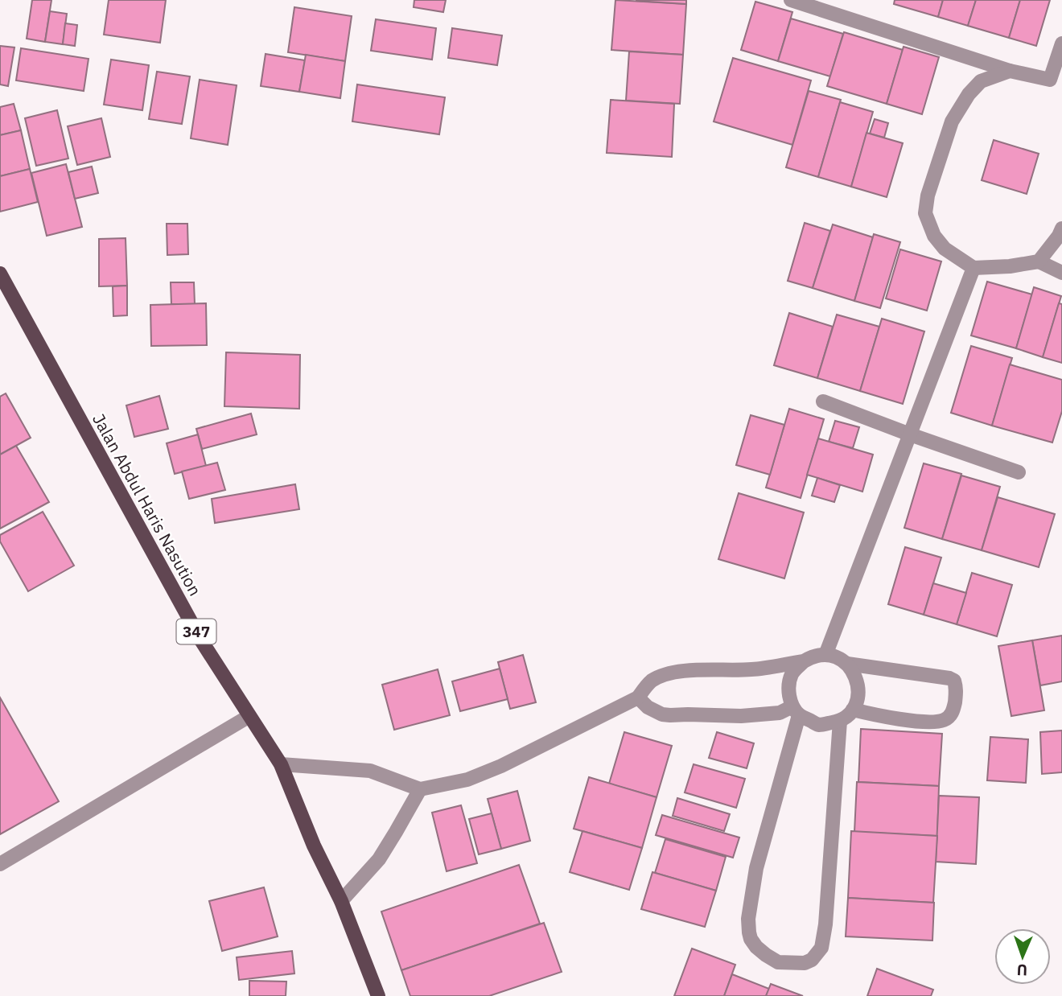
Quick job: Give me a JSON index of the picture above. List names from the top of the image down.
{
  "streets": {
    "main road": ["Jalan Abdul Haris Nasution", "347"]
  },
  "north": "bottom"
}
